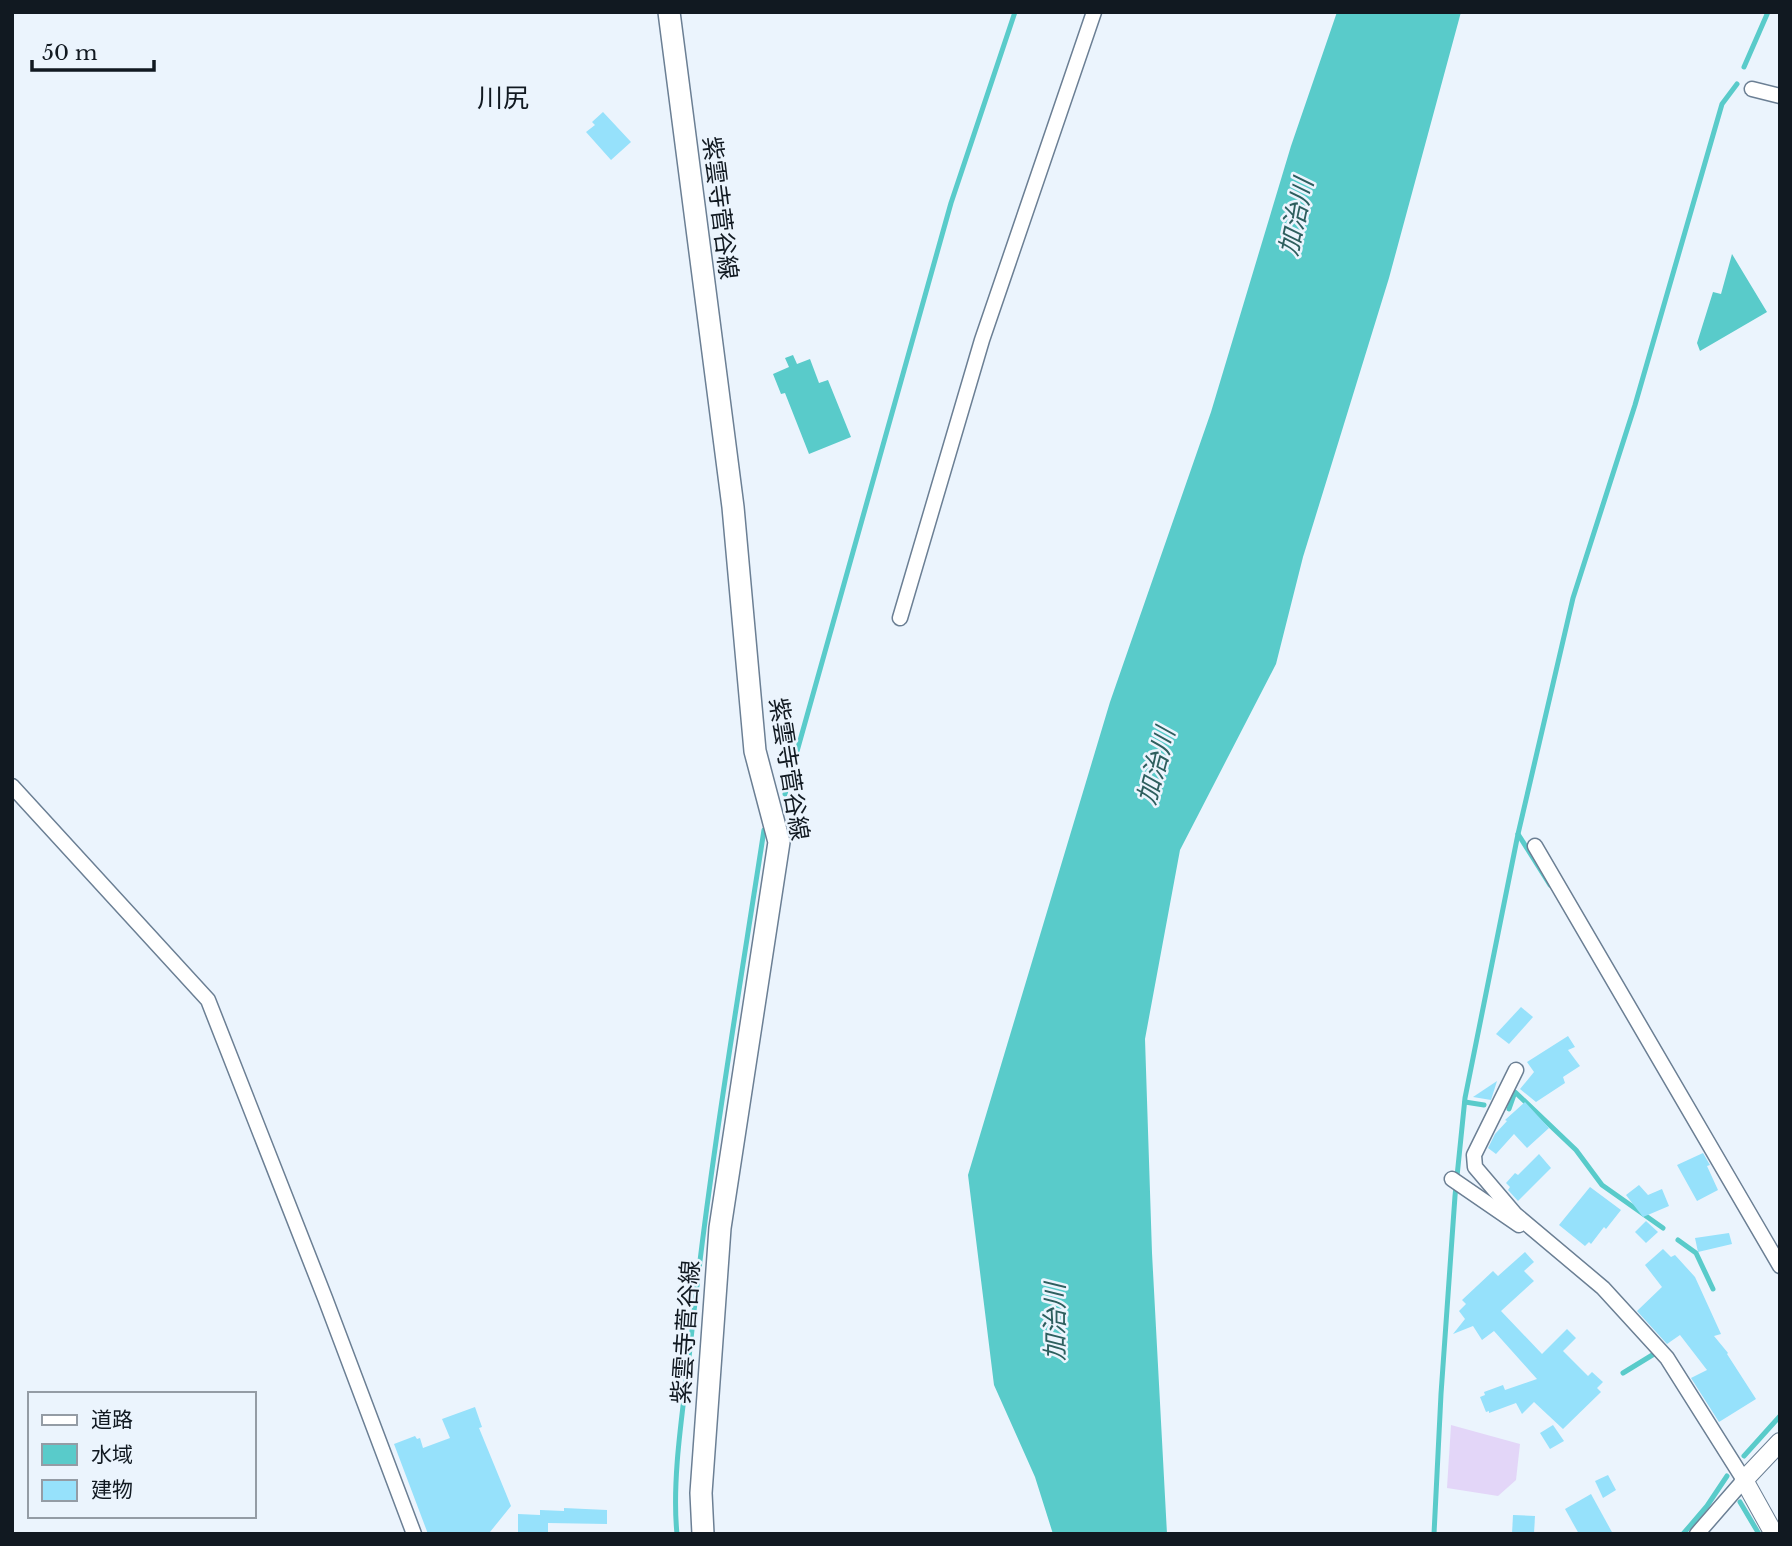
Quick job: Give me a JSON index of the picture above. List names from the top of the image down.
{
  "streets": {
    "main road": ["紫雲寺菅谷線"]
  },
  "districts": ["川尻"],
  "water": ["加治川"],
  "legend": ["道路", "水域", "建物"],
  "scale_bar": "50 m"
}
